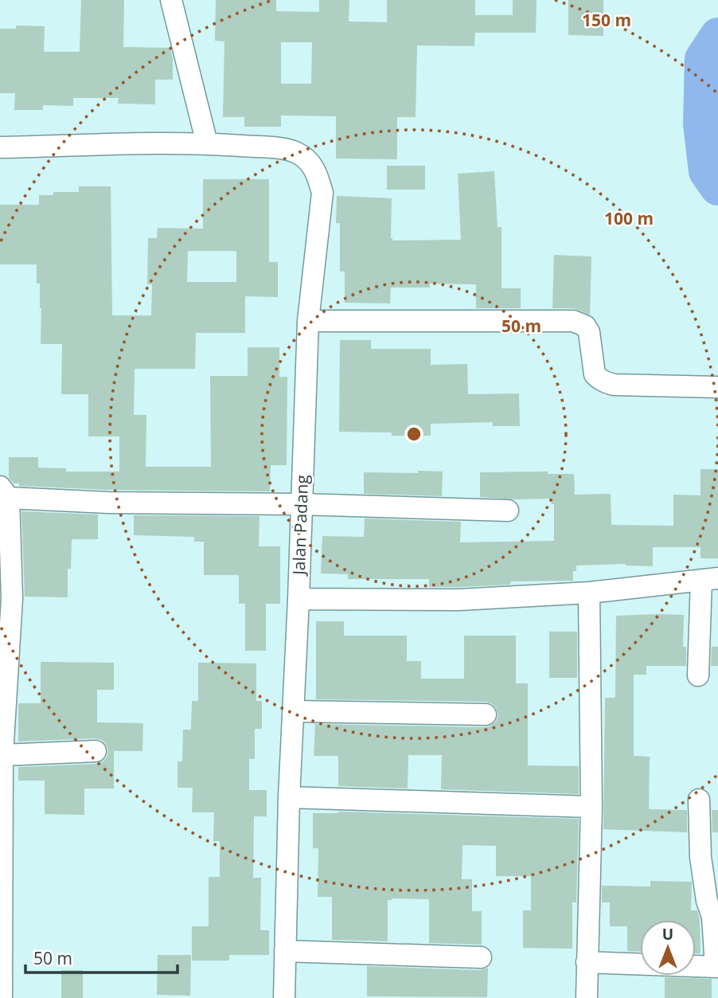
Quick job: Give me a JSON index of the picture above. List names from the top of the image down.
{
  "streets": {
    "street": ["Jalan Padang"]
  },
  "scale_bar": "50 m",
  "north": "top",
  "rings": ["150 m", "100 m", "50 m"]
}
